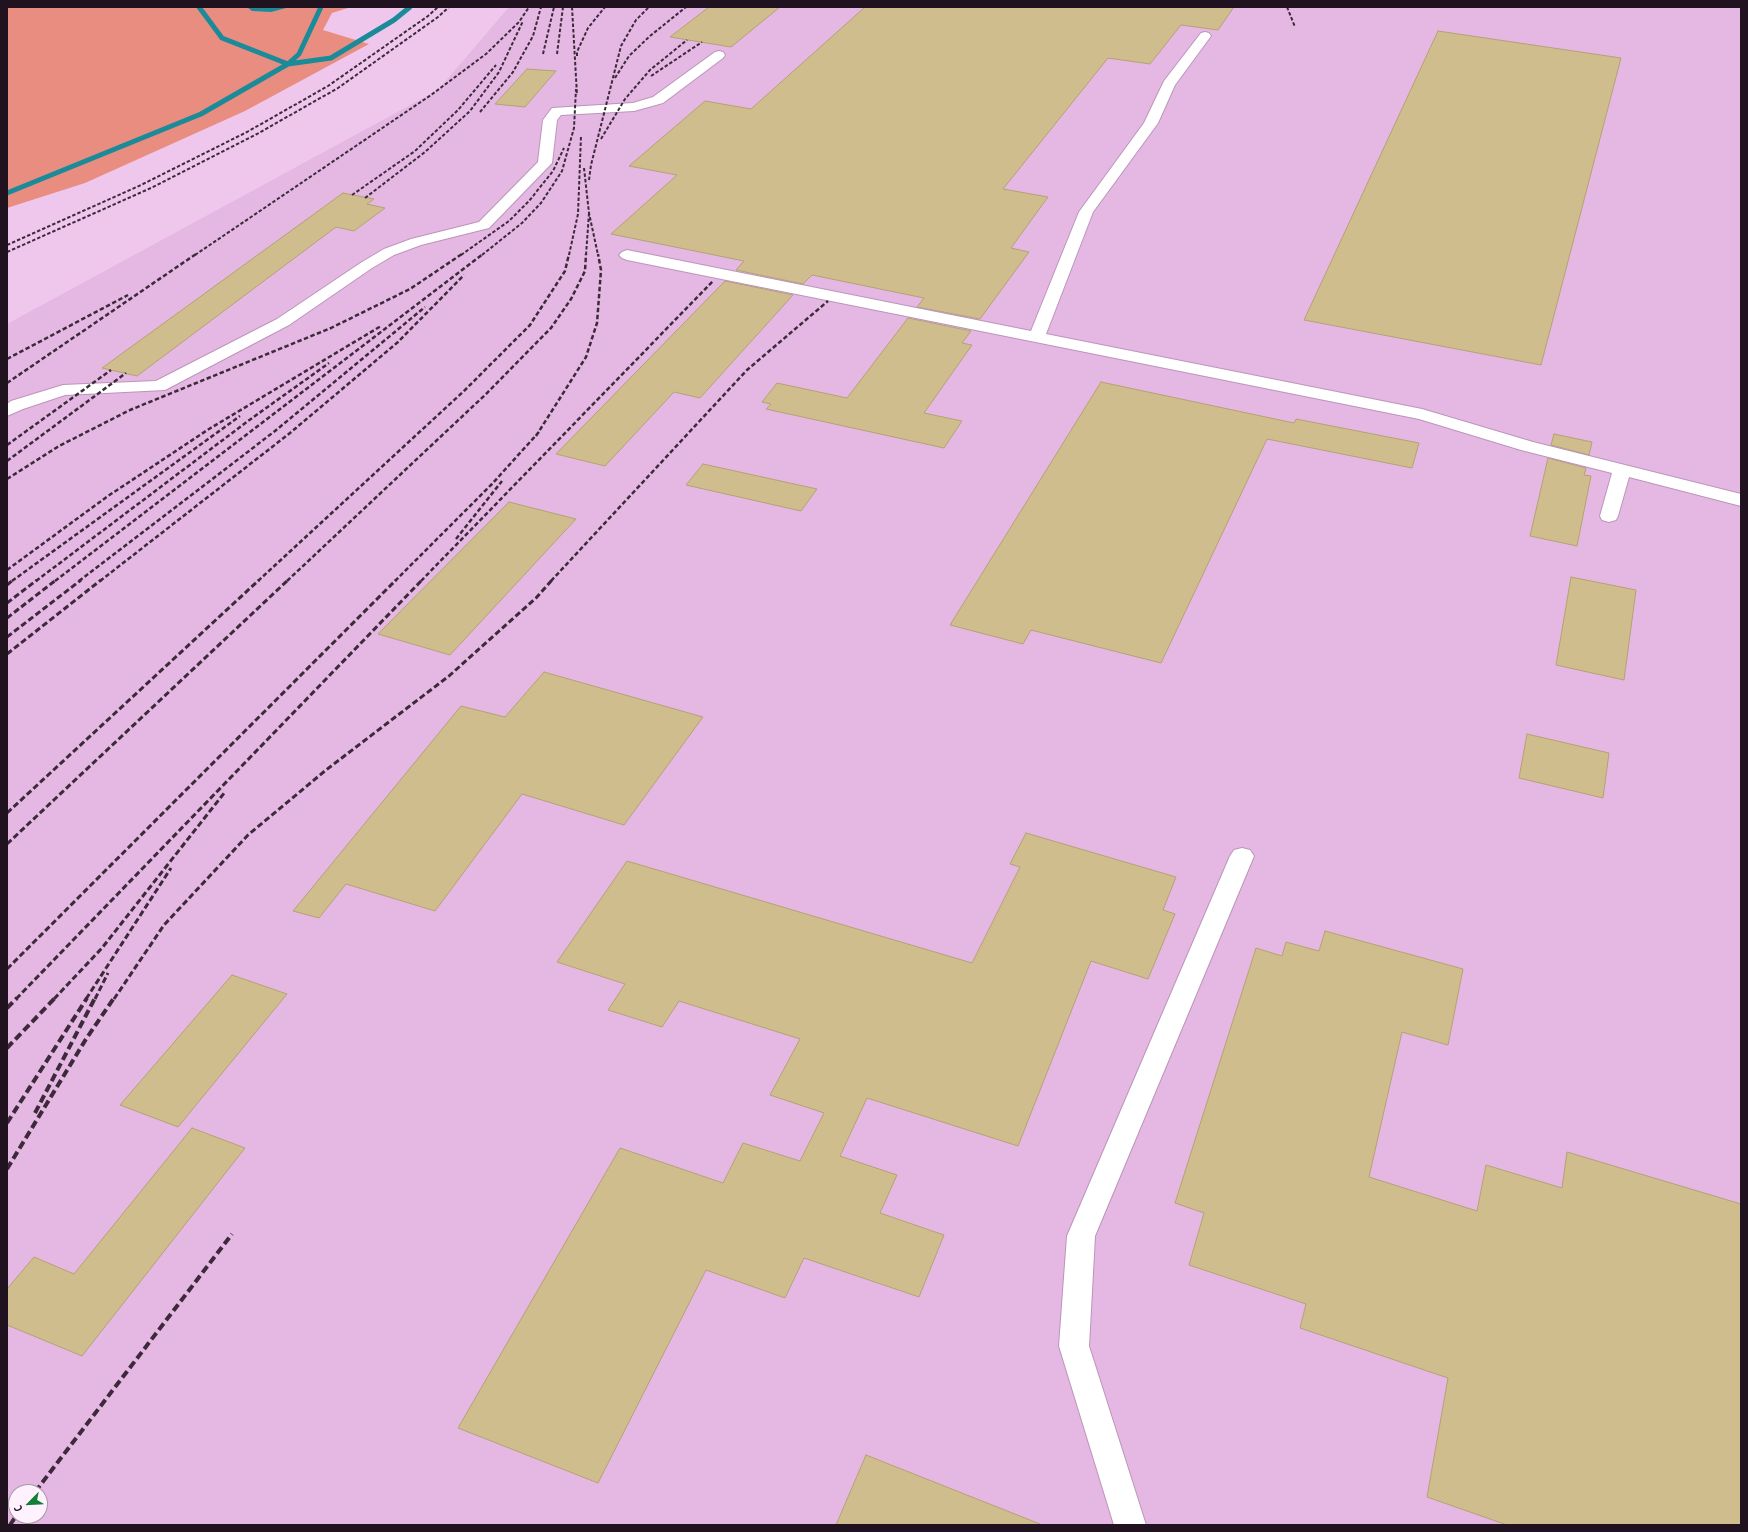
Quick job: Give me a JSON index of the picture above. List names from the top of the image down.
{
  "north": "bottom left"
}
